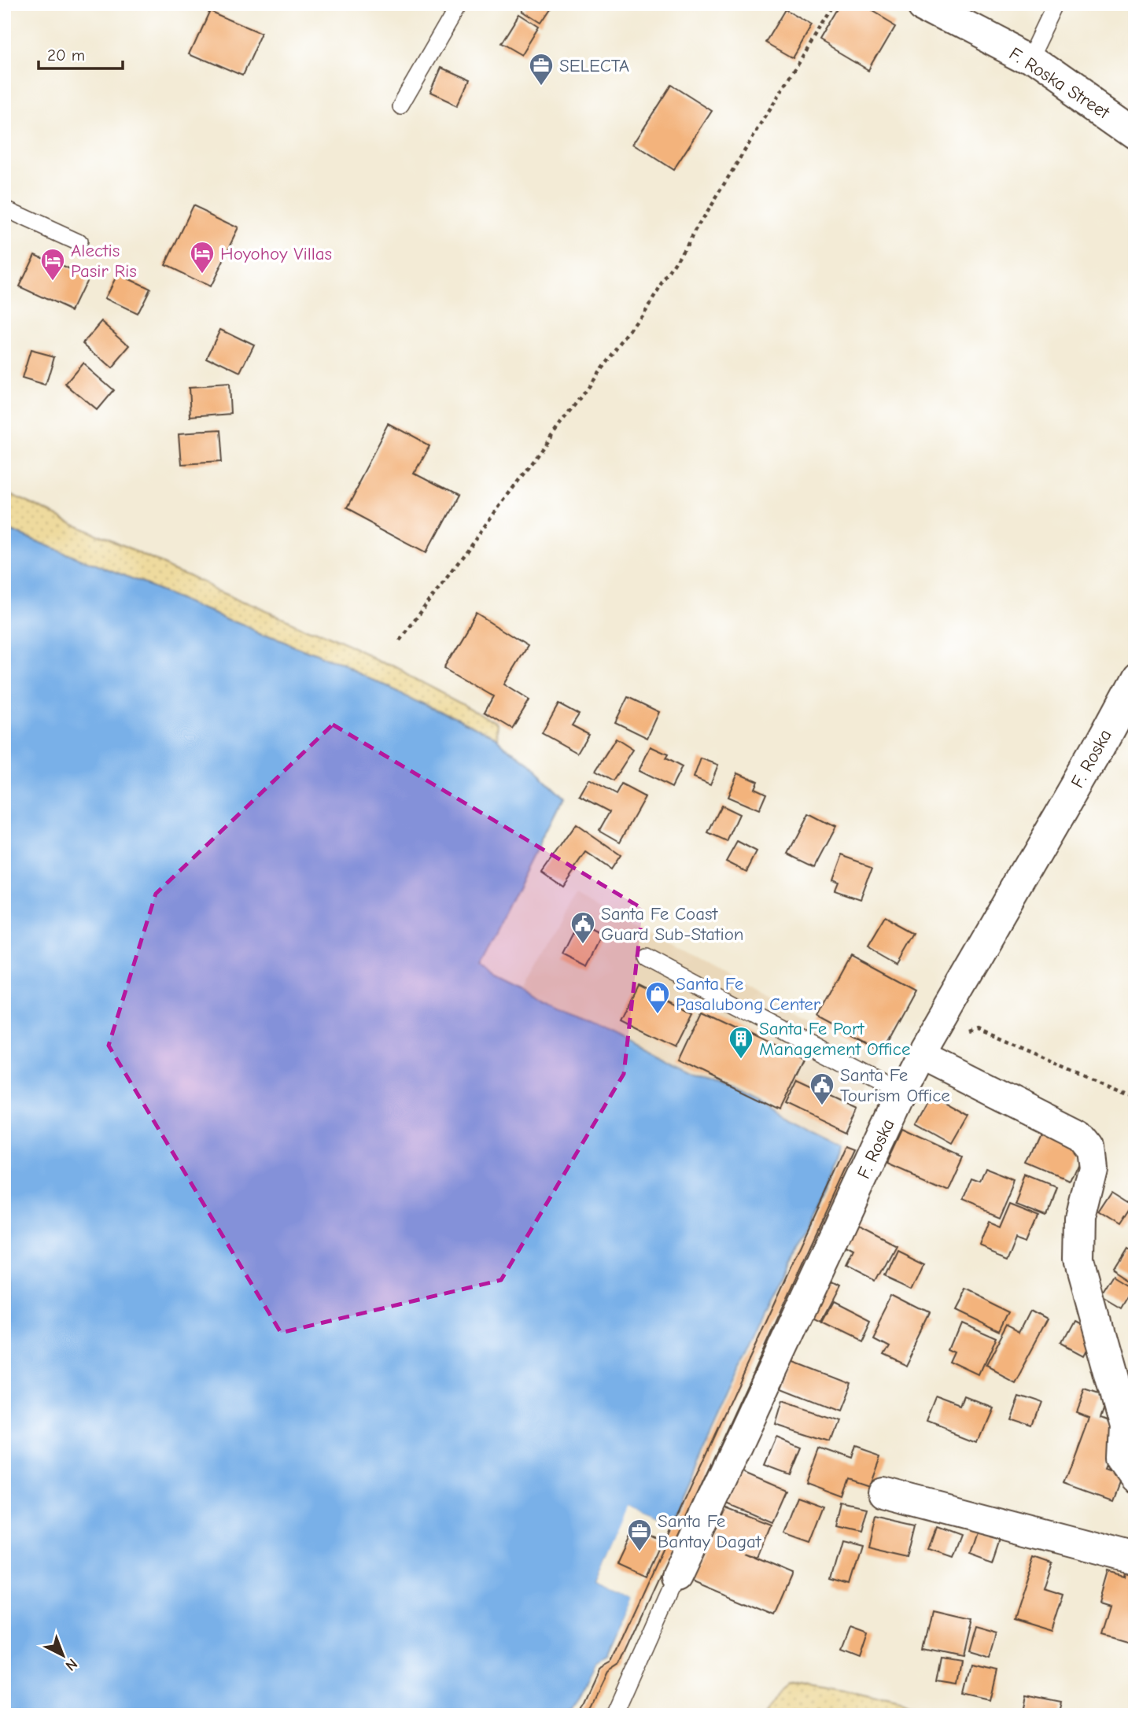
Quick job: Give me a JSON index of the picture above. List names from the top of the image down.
{
  "streets": {
    "main road": ["F. Roska Street", "F. Roska"]
  },
  "places": {
    "office": ["SELECTA", "Santa Fe Bantay Dagat"],
    "hotel": ["Hoyohoy Villas", "Alectis Pasir Ris"],
    "public building": ["Santa Fe Coast Guard Sub-Station", "Santa Fe Tourism Office"],
    "shop": ["Santa Fe Pasalubong Center"],
    "building": ["Santa Fe Port Management Office"]
  },
  "scale_bar": "20 m",
  "north": "bottom right"
}
